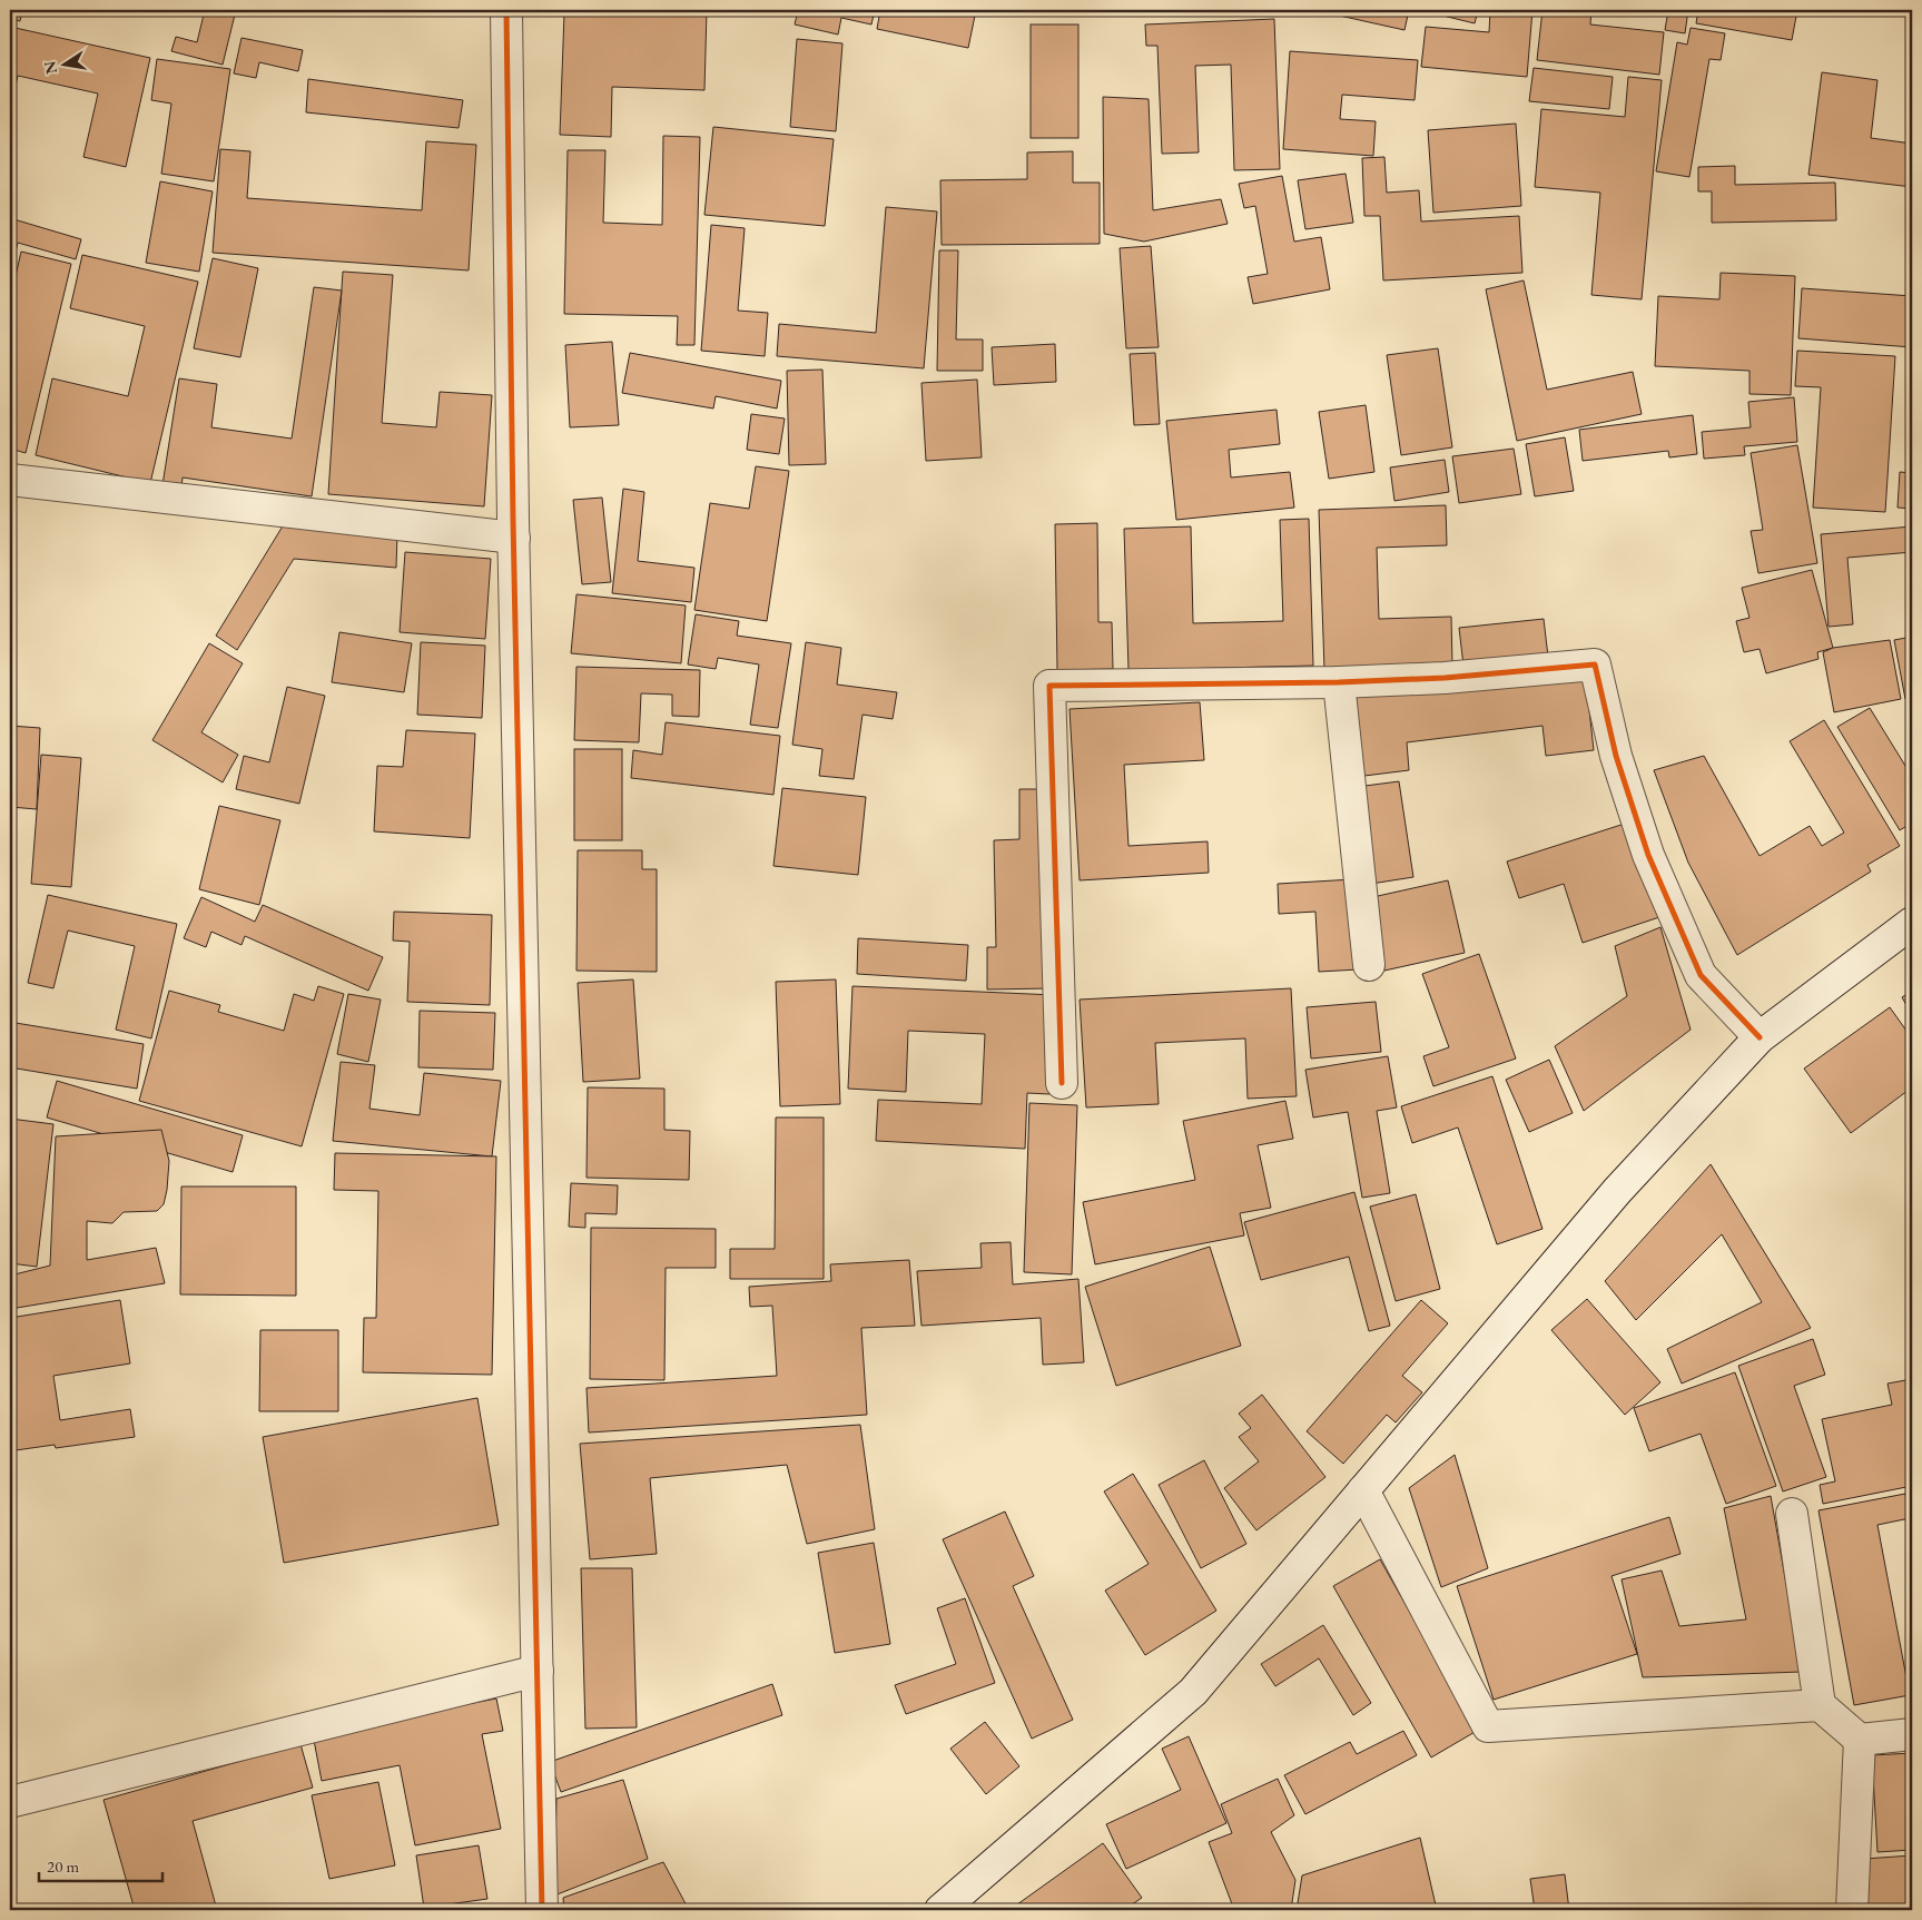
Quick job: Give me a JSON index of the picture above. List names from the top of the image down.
{
  "scale_bar": "20 m",
  "north": "left"
}
